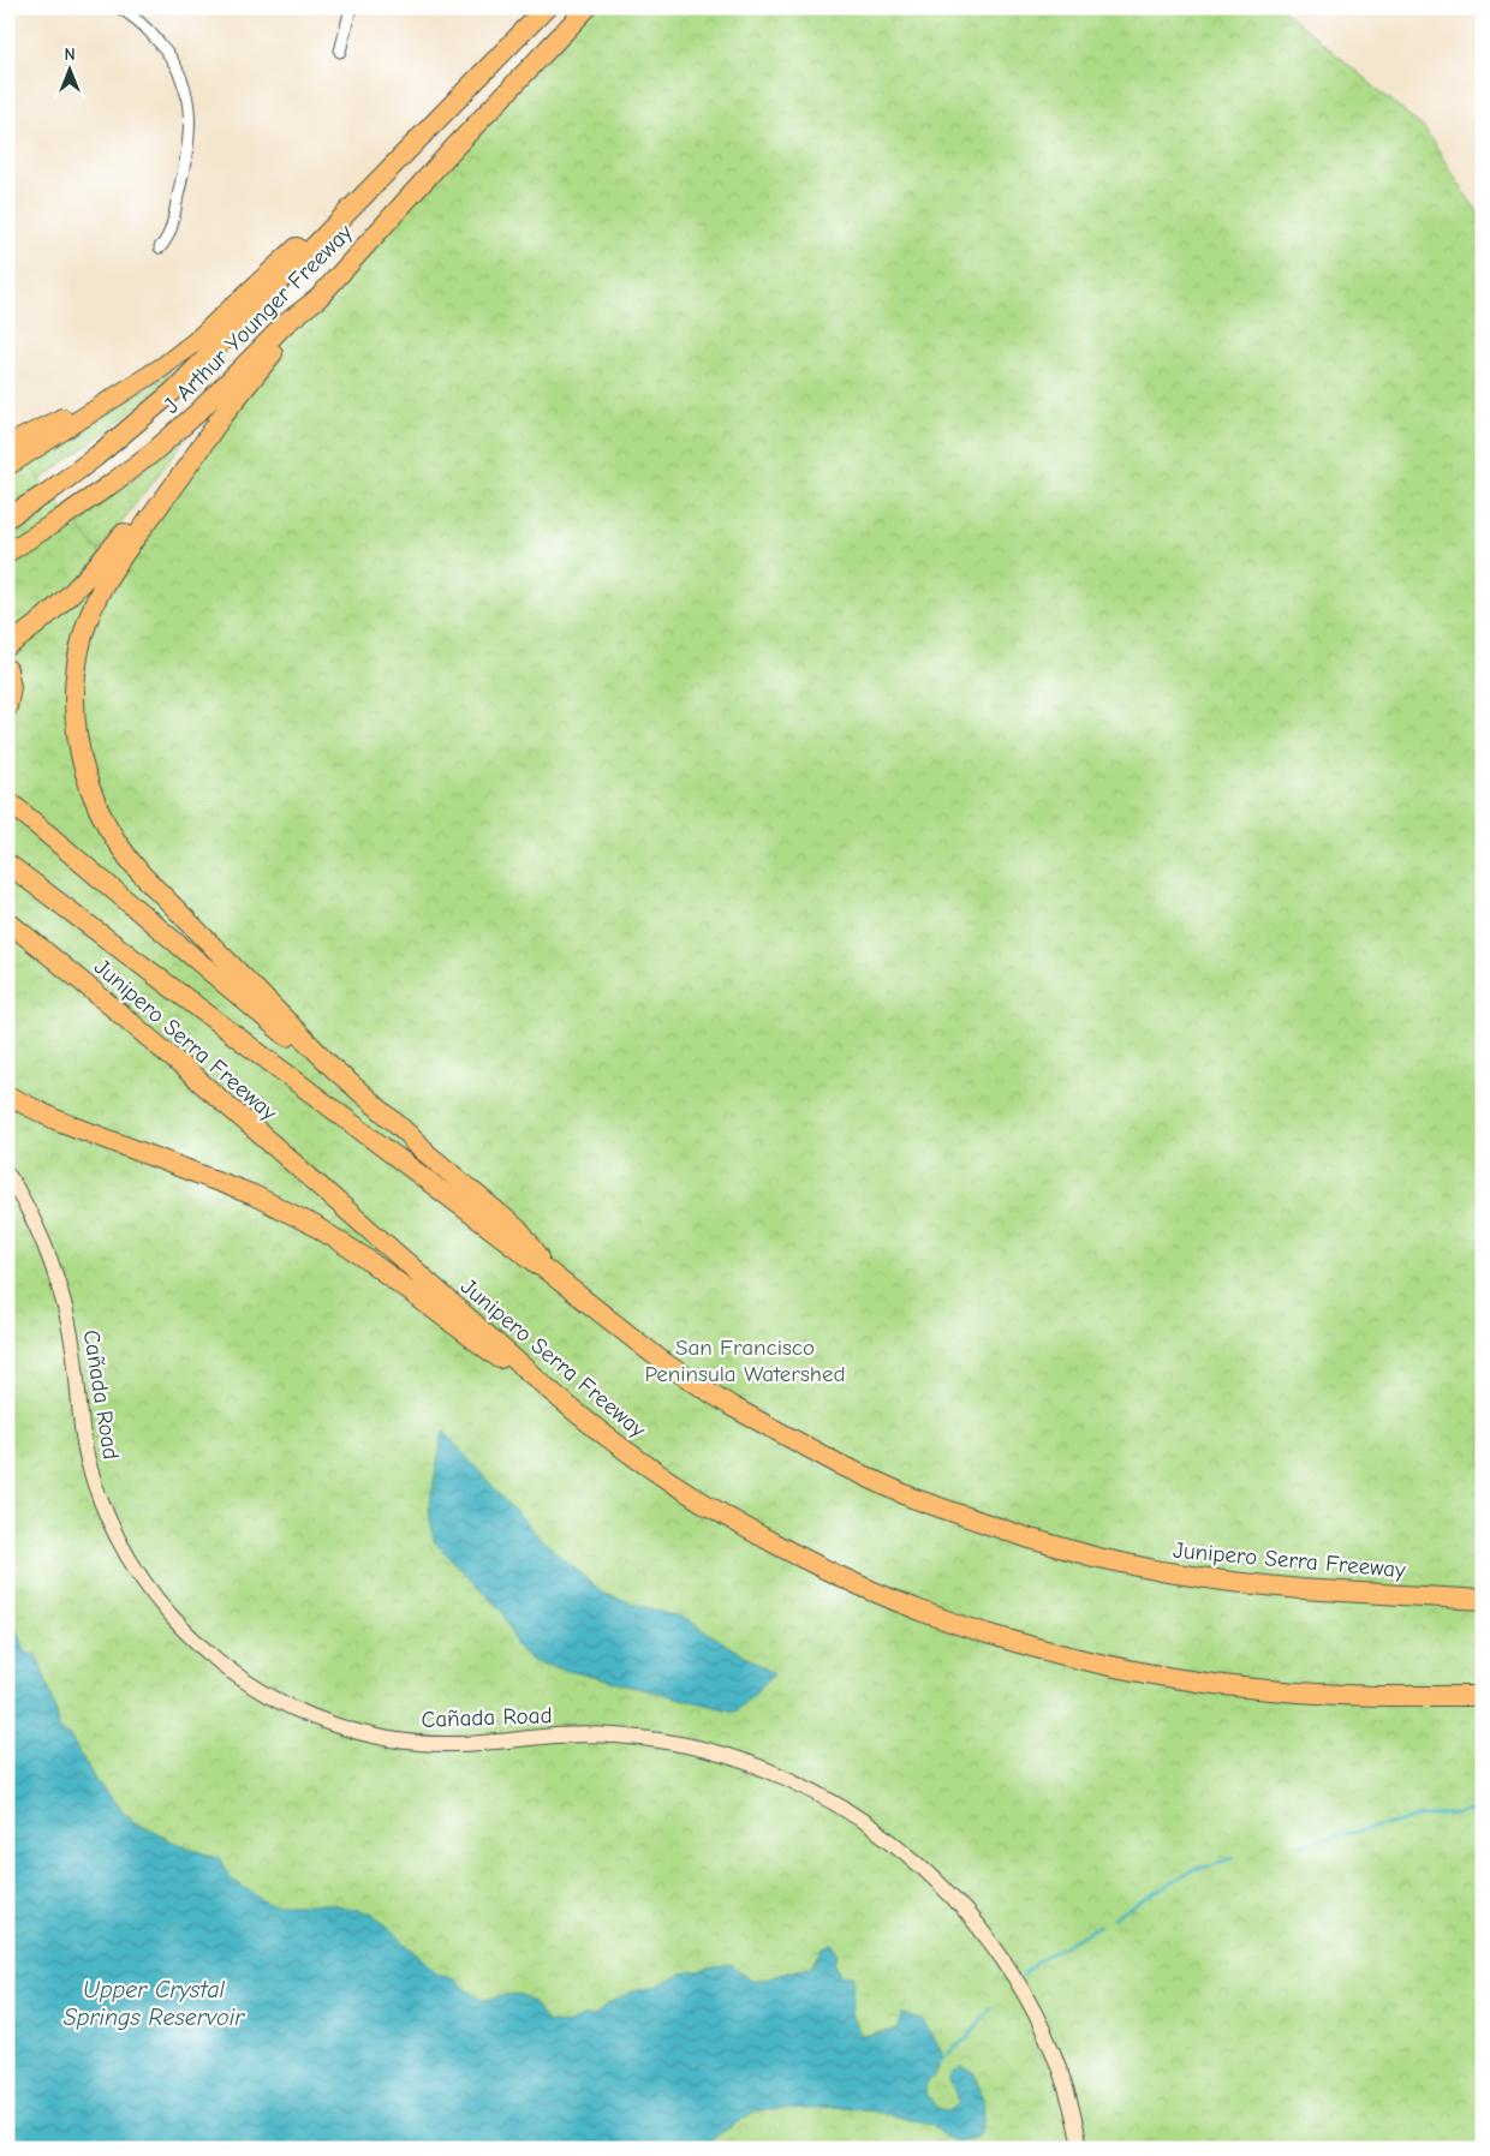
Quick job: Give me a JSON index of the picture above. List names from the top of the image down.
{
  "streets": {
    "highway": ["J Arthur Younger Freeway", "Junipero Serra Freeway"],
    "main road": ["Cañada Road"]
  },
  "water": ["Upper Crystal Springs Reservoir"],
  "parks": ["San Francisco Peninsula Watershed"],
  "north": "top"
}
